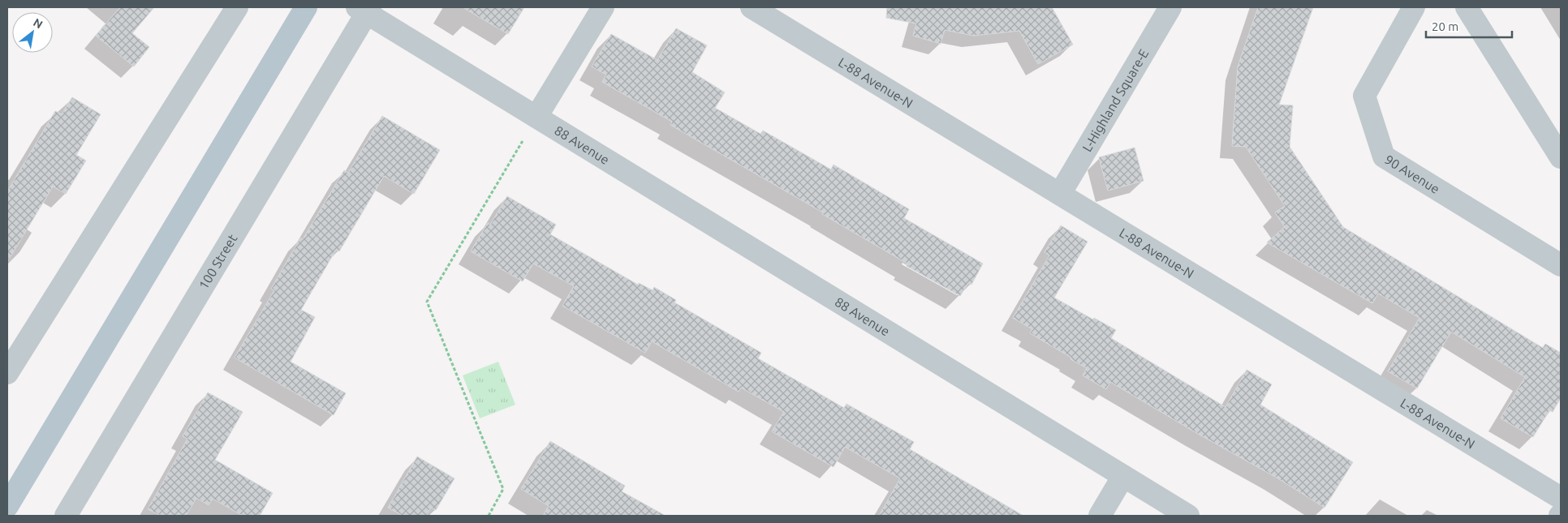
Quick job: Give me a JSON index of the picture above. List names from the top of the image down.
{
  "streets": {
    "street": [
      "L-88 Avenue-N",
      "L-Highland Square-E",
      "88 Avenue",
      "90 Avenue",
      "100 Street"
    ]
  },
  "crossings": [
    ["L-88 Avenue-N", "L-Highland Square-E"],
    ["88 Avenue", "100 Street"]
  ],
  "scale_bar": "20 m",
  "north": "top right"
}
